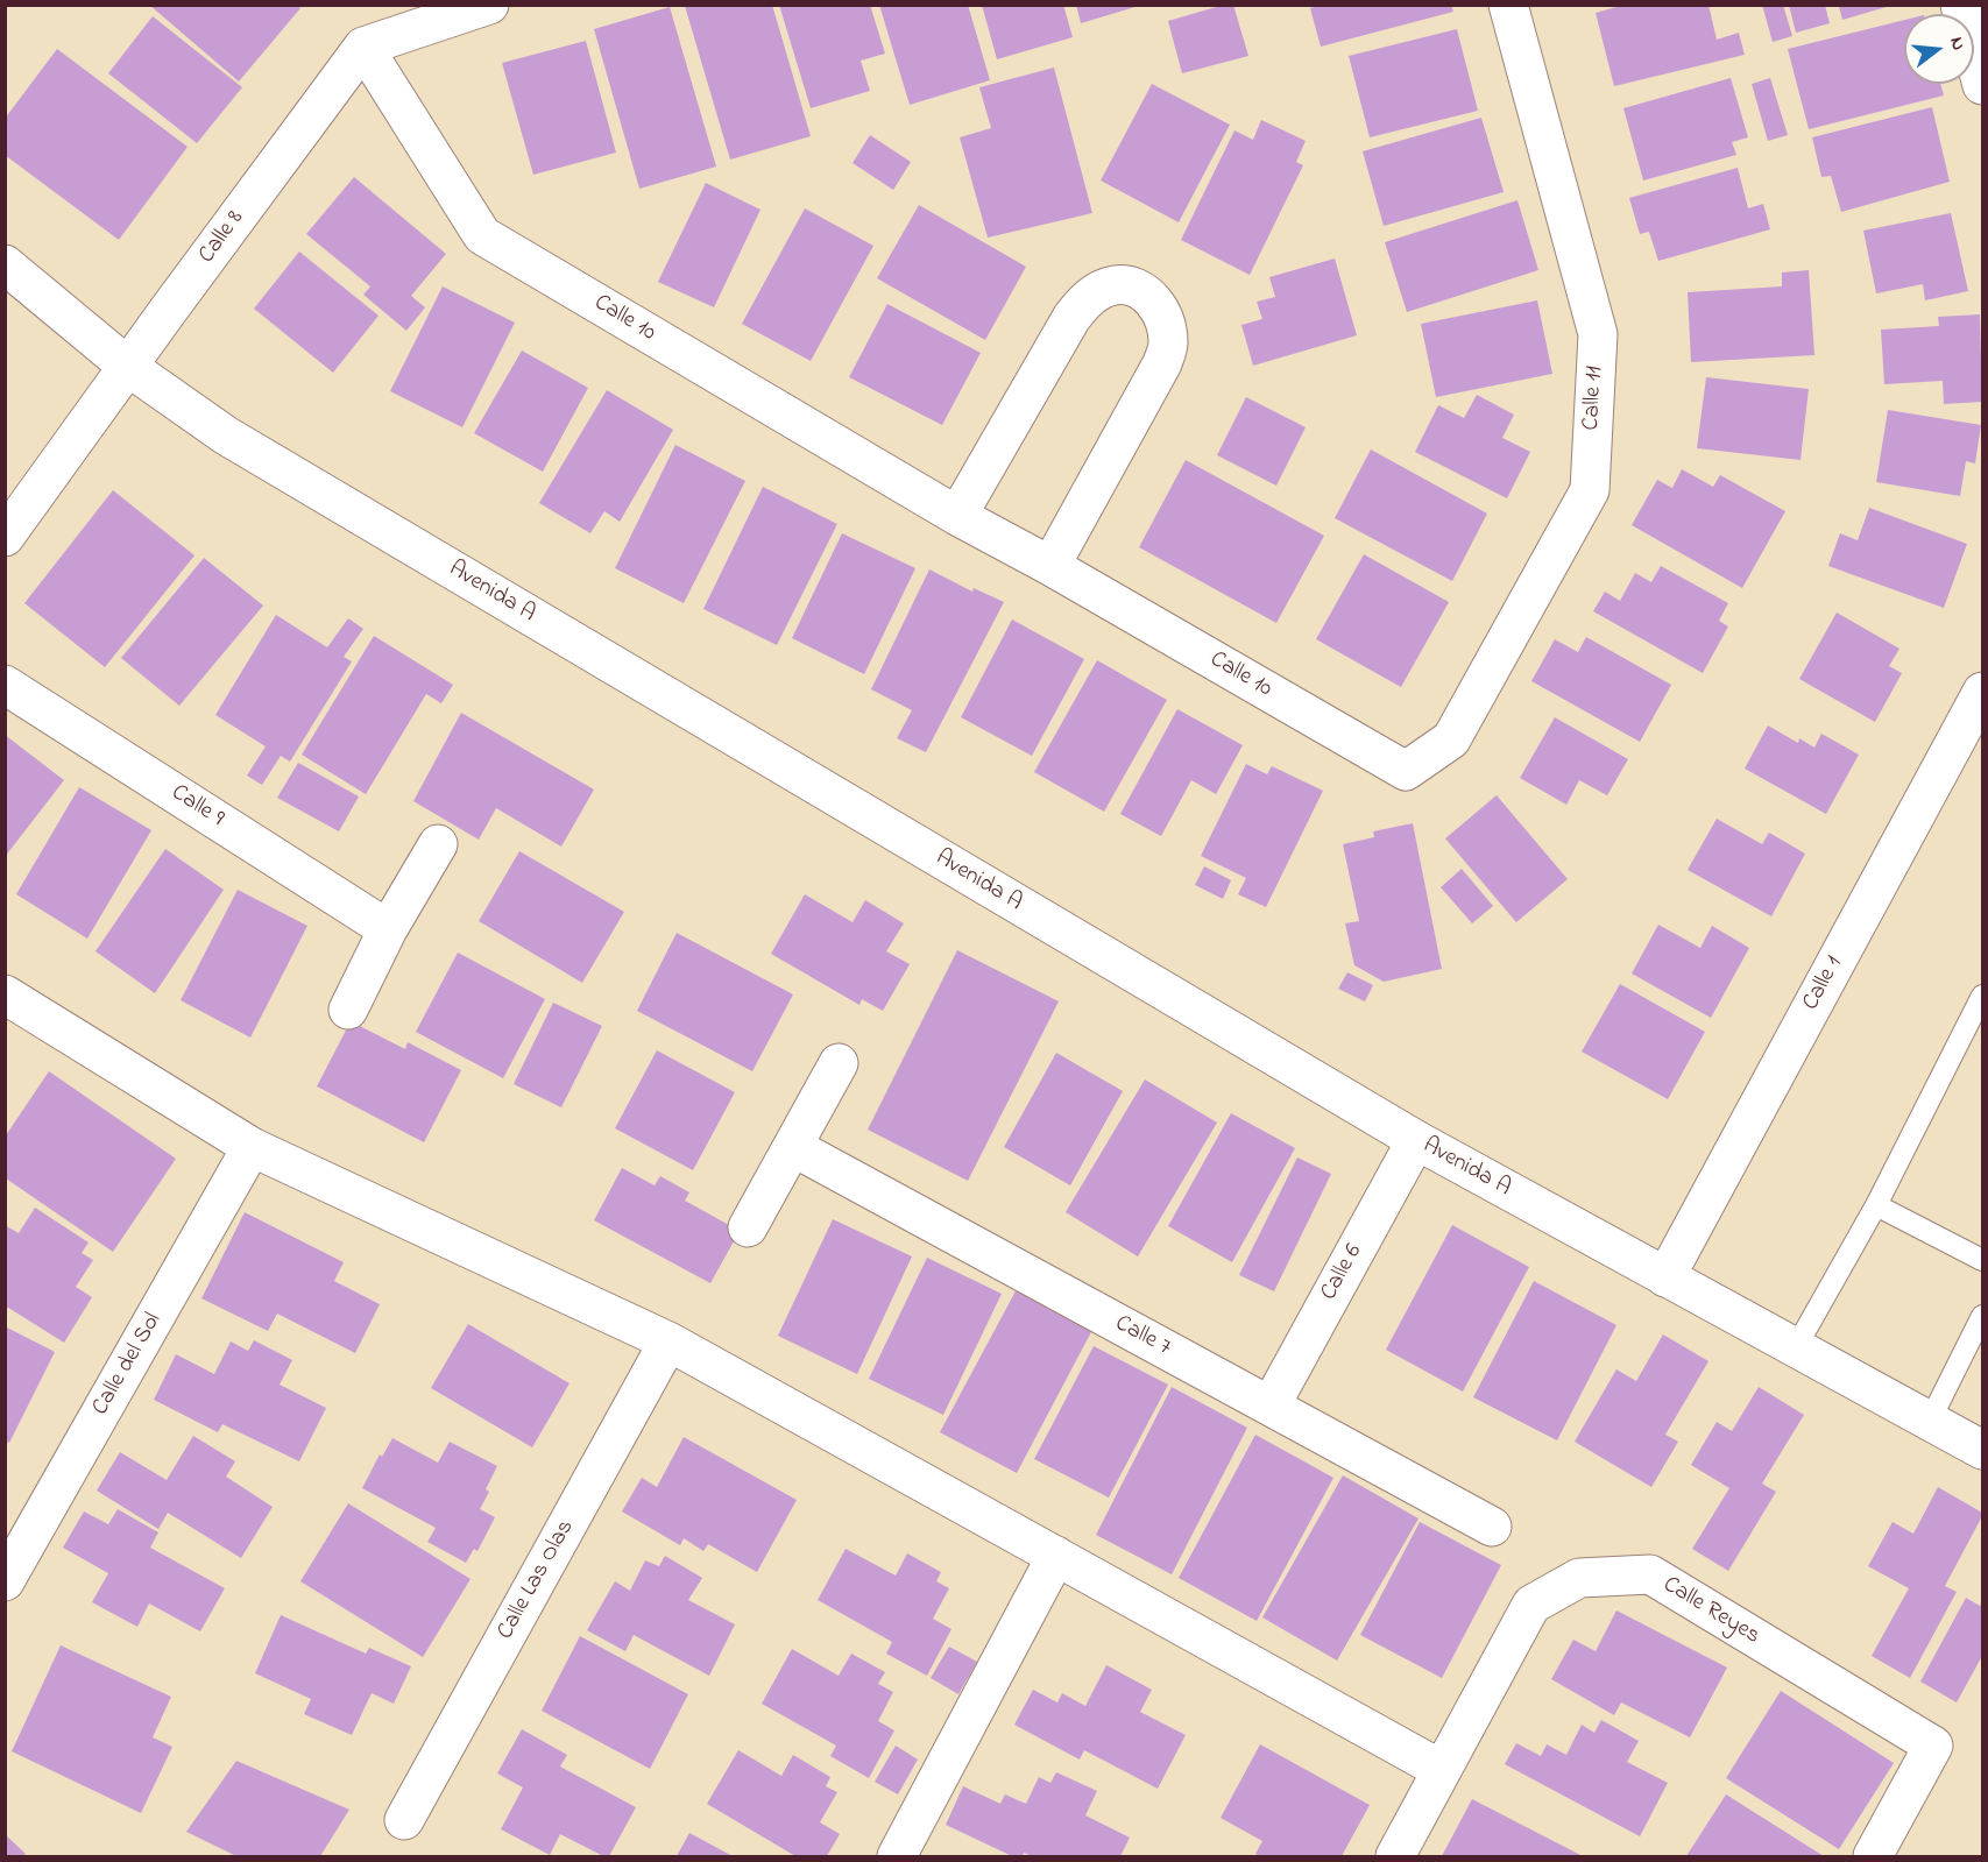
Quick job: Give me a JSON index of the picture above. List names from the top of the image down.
{
  "streets": {
    "street": [
      "Calle 8",
      "Calle 10",
      "Calle 11",
      "Avenida A",
      "Calle 9",
      "Calle 1",
      "Calle 6",
      "Calle 7",
      "Calle del Sol",
      "Calle Las Olas",
      "Calle Reyes"
    ]
  },
  "crossings": [
    ["Calle 8", "Calle 10"],
    ["Calle 8", "Avenida A"],
    ["Calle 10", "Calle 11"],
    ["Avenida A", "Calle 1"],
    ["Avenida A", "Calle 6"],
    ["Calle 6", "Calle 7"]
  ],
  "north": "right"
}
